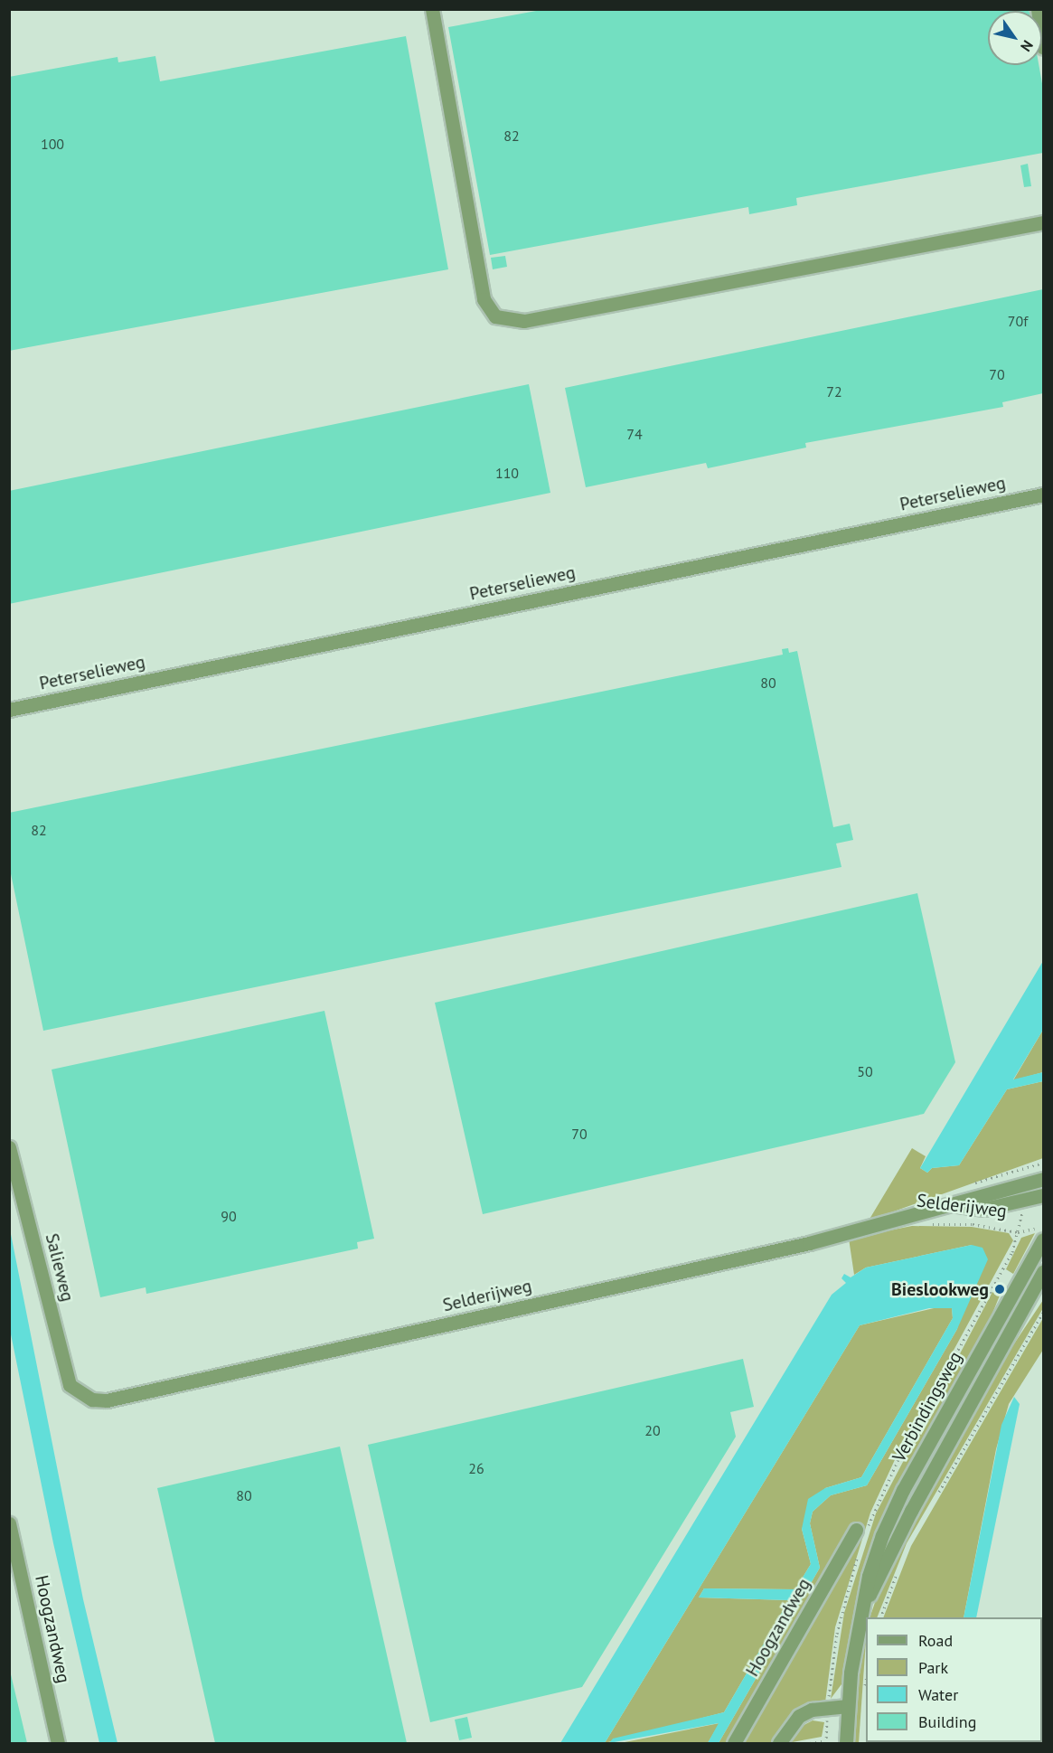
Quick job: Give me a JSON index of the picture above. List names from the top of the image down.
{
  "streets": {
    "street": [
      "Peterselieweg",
      "Selderijweg",
      "Salieweg",
      "Verbindingsweg",
      "Hoogzandweg"
    ]
  },
  "crossings": [
    ["Selderijweg", "Salieweg"]
  ],
  "places": ["Bieslookweg"],
  "house_numbers": [
    "82",
    "100",
    "70f",
    "70",
    "72",
    "74",
    "110",
    "80",
    "82",
    "50",
    "70",
    "90",
    "20",
    "26",
    "80"
  ],
  "legend": [
    "Road",
    "Park",
    "Water",
    "Building"
  ],
  "north": "bottom right"
}
